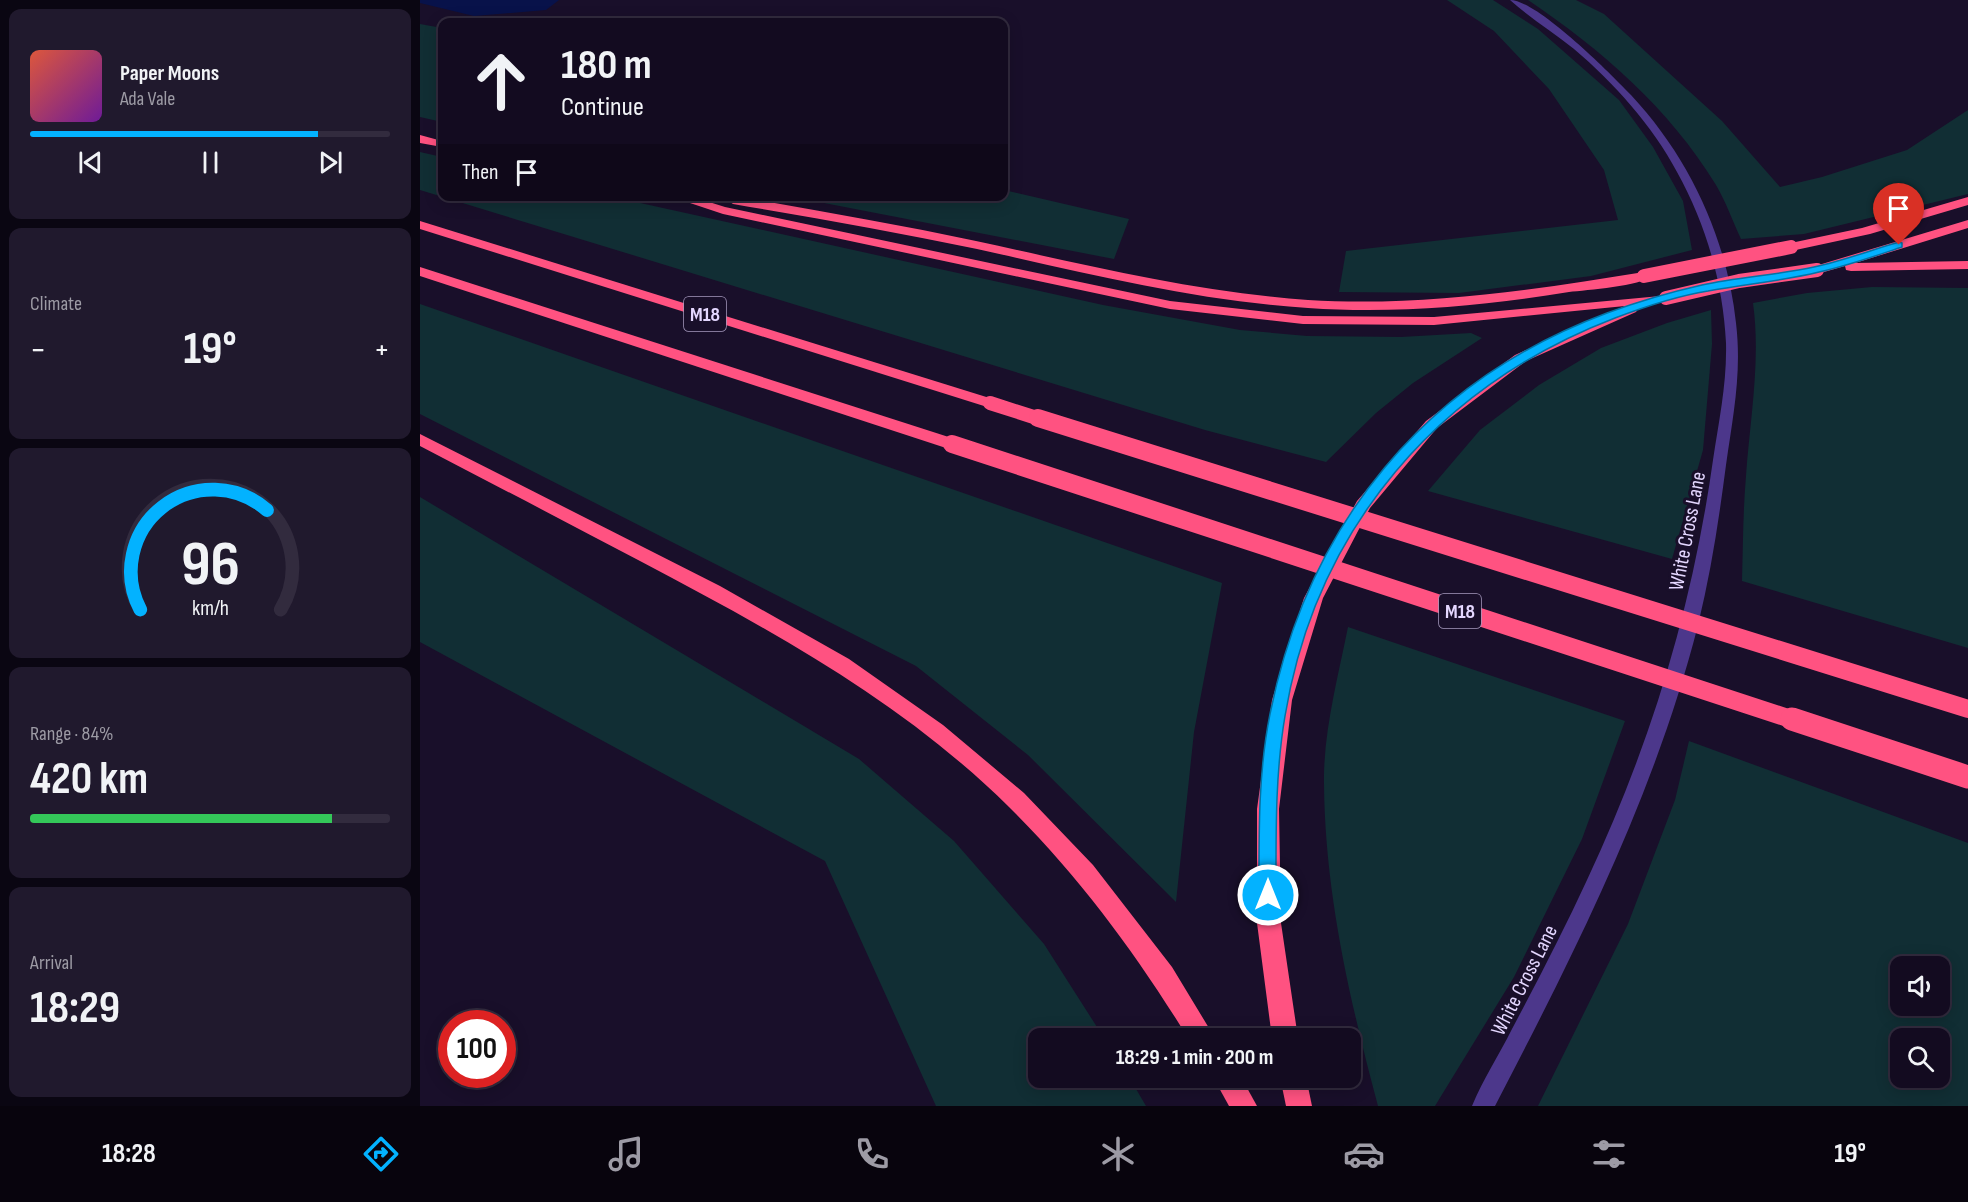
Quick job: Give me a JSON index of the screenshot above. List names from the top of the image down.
{
  "streets": {
    "highway": ["M18"],
    "street": ["White Cross Lane"]
  },
  "page": {
    "turn": ["180 m", "Continue"],
    "song": ["Paper Moons", "Ada Vale"],
    "then": "Then",
    "tile": [
      "Climate",
      ["Range · 84%", "420 km"],
      ["Arrival", "18:29"]
    ],
    "heat": ["−", "19°", "+"],
    "limit": "100",
    "trip": "18:29 · 1 min · 200 m",
    "tabs": ["18:28", "19°"],
    "gauge": ["96", "km/h"]
  }
}
